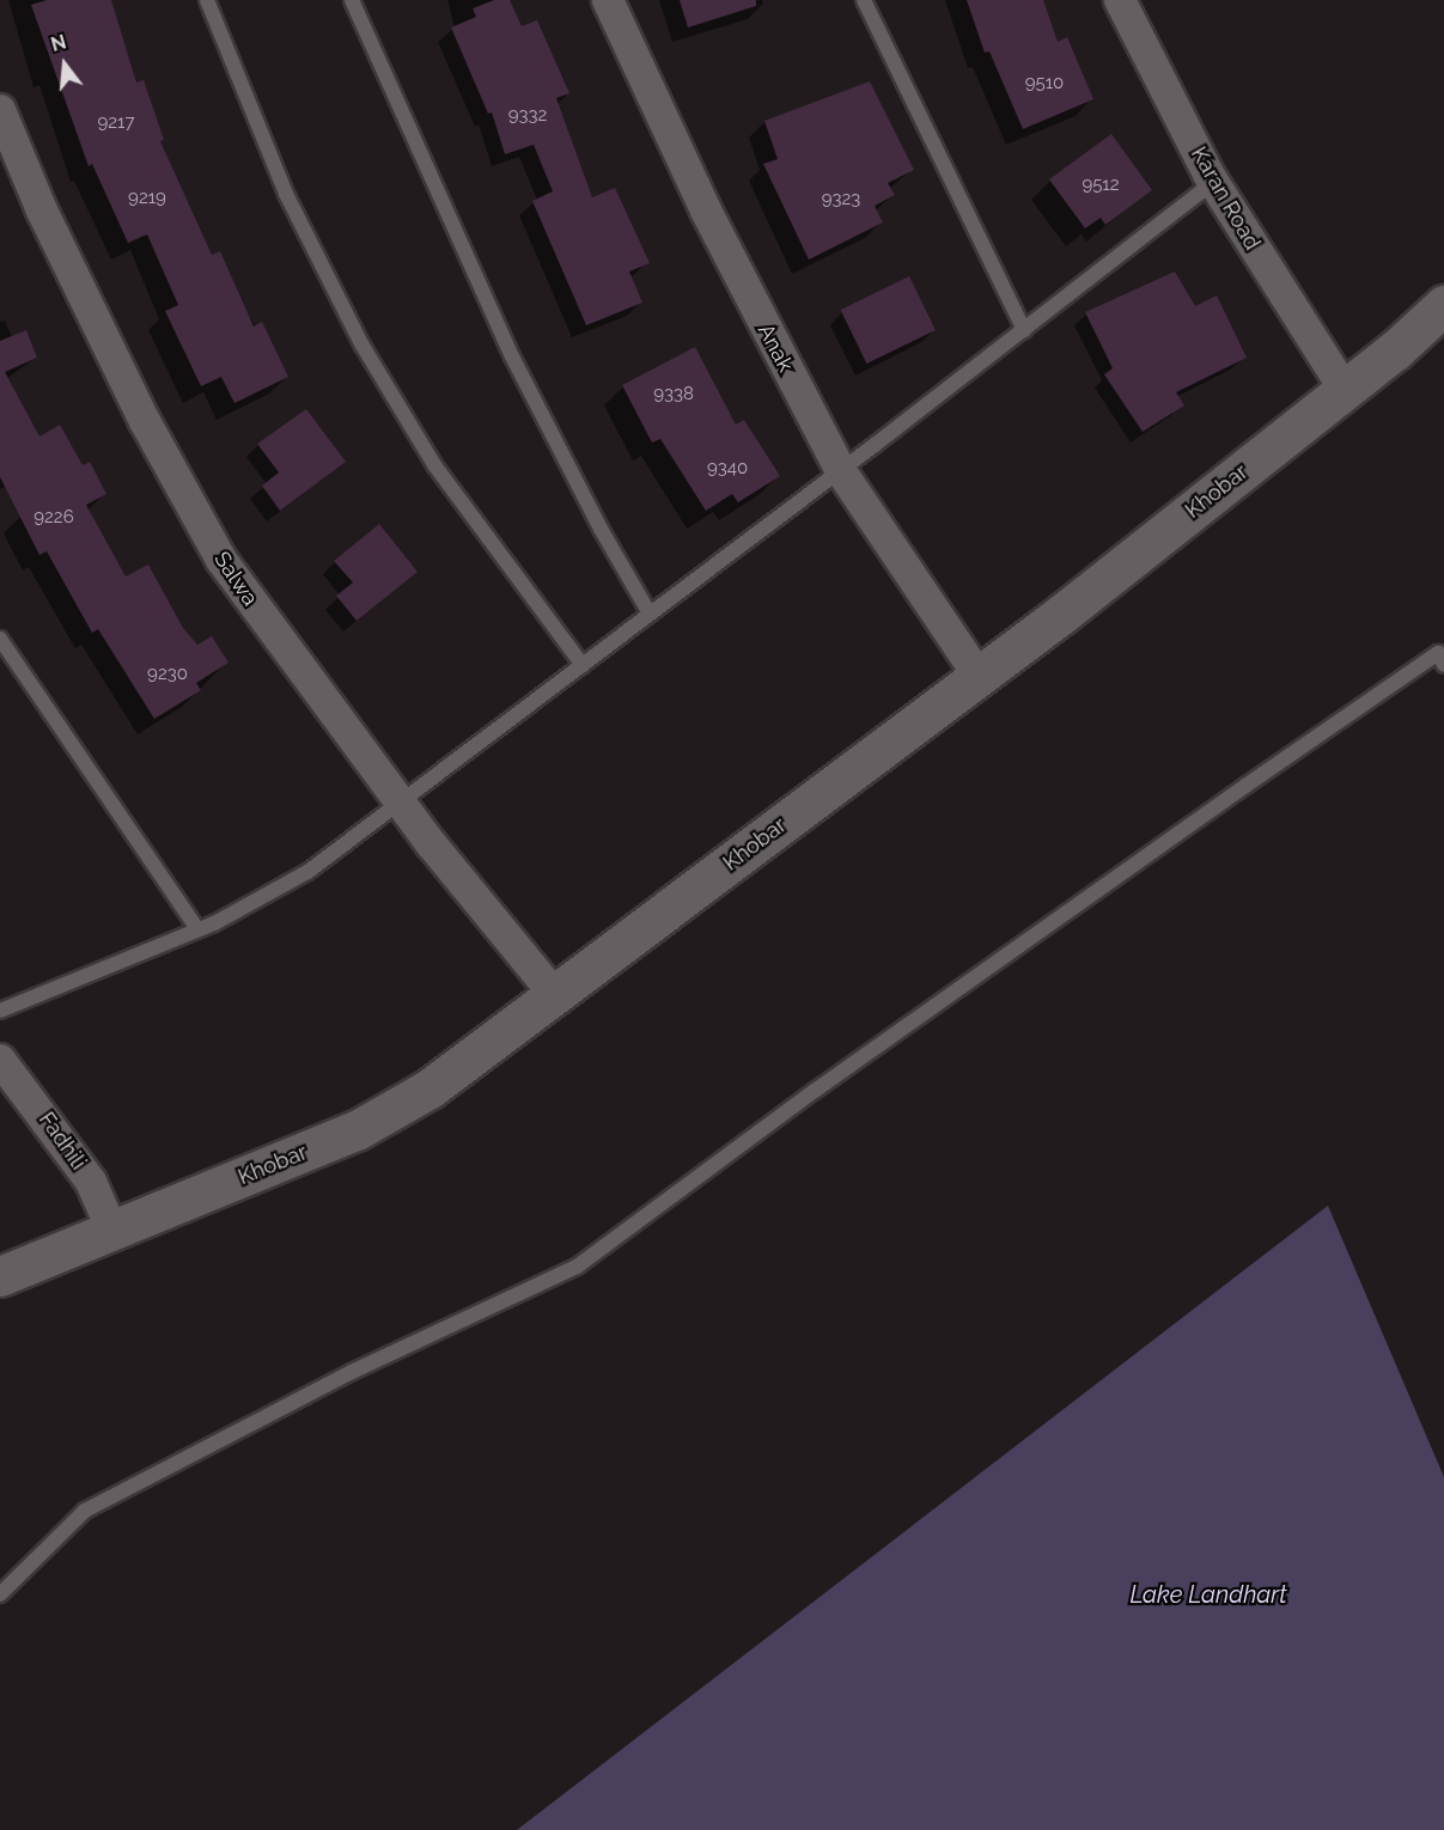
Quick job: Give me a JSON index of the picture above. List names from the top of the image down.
{
  "streets": {
    "main road": ["Khobar"],
    "street": [
      "Karan Road",
      "Anak",
      "Salwa",
      "Fadhili"
    ]
  },
  "crossings": [
    ["Karan Road", "Khobar"],
    ["Anak", "Khobar"],
    ["Khobar", "Salwa"],
    ["Khobar", "Fadhili"]
  ],
  "water": ["Lake Landhart"],
  "house_numbers": [
    "9510",
    "9332",
    "9217",
    "9512",
    "9219",
    "9323",
    "9338",
    "9340",
    "9226",
    "9230"
  ],
  "north": "top"
}
